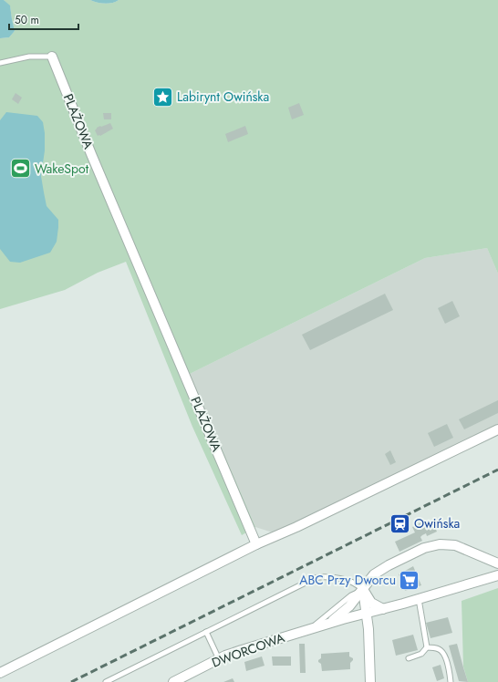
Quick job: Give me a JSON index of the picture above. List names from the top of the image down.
{
  "streets": {
    "street": ["PLAŻOWA", "DWORCOWA"]
  },
  "places": {
    "place": ["Labirynt Owińska"],
    "sports": ["WakeSpot"],
    "station": ["Owińska"],
    "supermarket": ["ABC Przy Dworcu"]
  },
  "scale_bar": "50 m"
}
